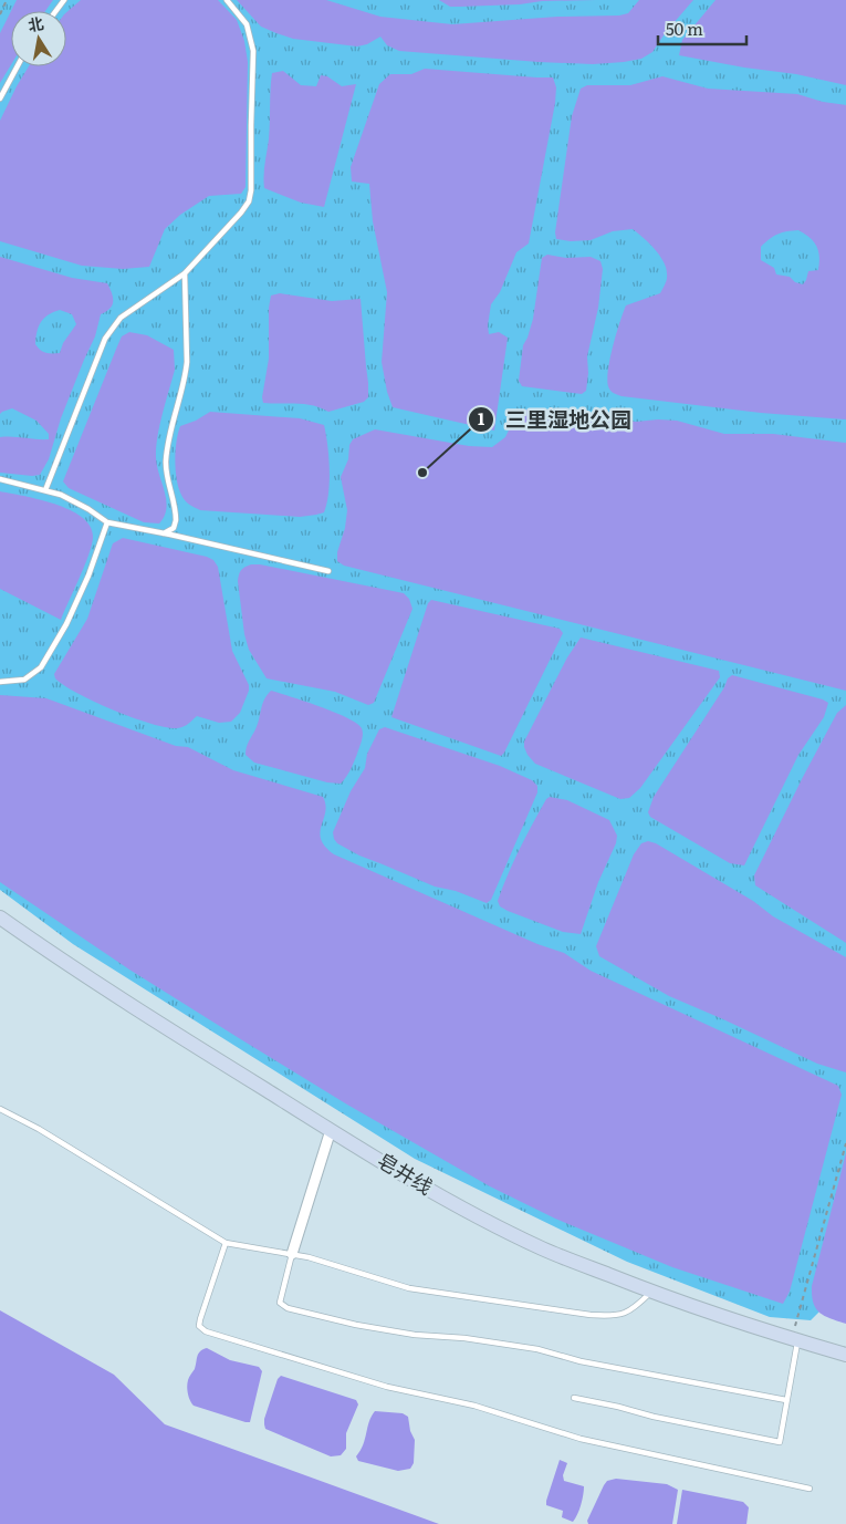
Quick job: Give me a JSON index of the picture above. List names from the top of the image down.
{
  "streets": {
    "street": ["皂井线"]
  },
  "places": ["三里湿地公园"],
  "scale_bar": "50 m",
  "north": "top"
}
